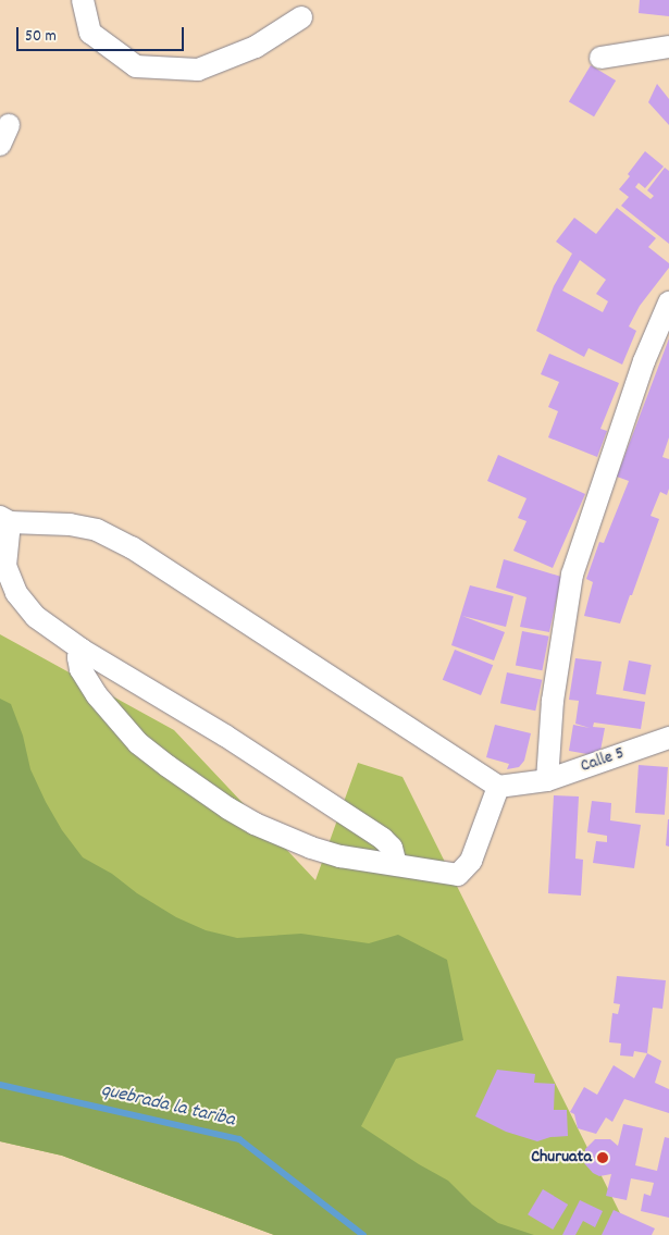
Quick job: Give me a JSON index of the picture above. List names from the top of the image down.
{
  "streets": {
    "street": ["Calle 5"]
  },
  "water": ["quebrada la tariba"],
  "places": ["Churuata"],
  "scale_bar": "50 m"
}
